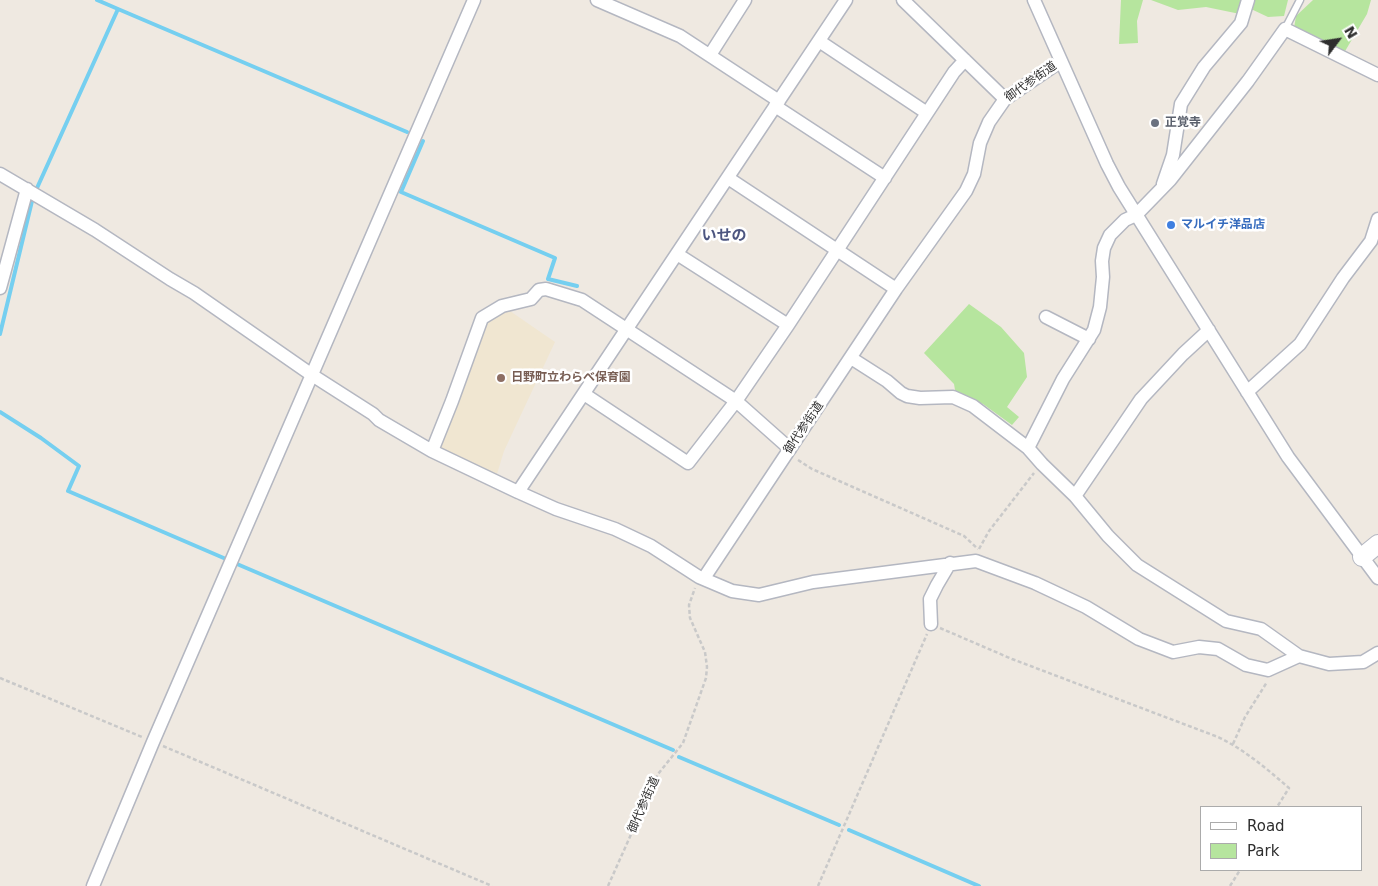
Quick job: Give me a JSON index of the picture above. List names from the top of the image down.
{
  "streets": {
    "street": ["御代参街道"]
  },
  "districts": ["いせの"],
  "places": ["正覚寺", "マルイチ洋品店", "日野町立わらべ保育園"],
  "legend": ["Road", "Park"],
  "north": "top right"
}
